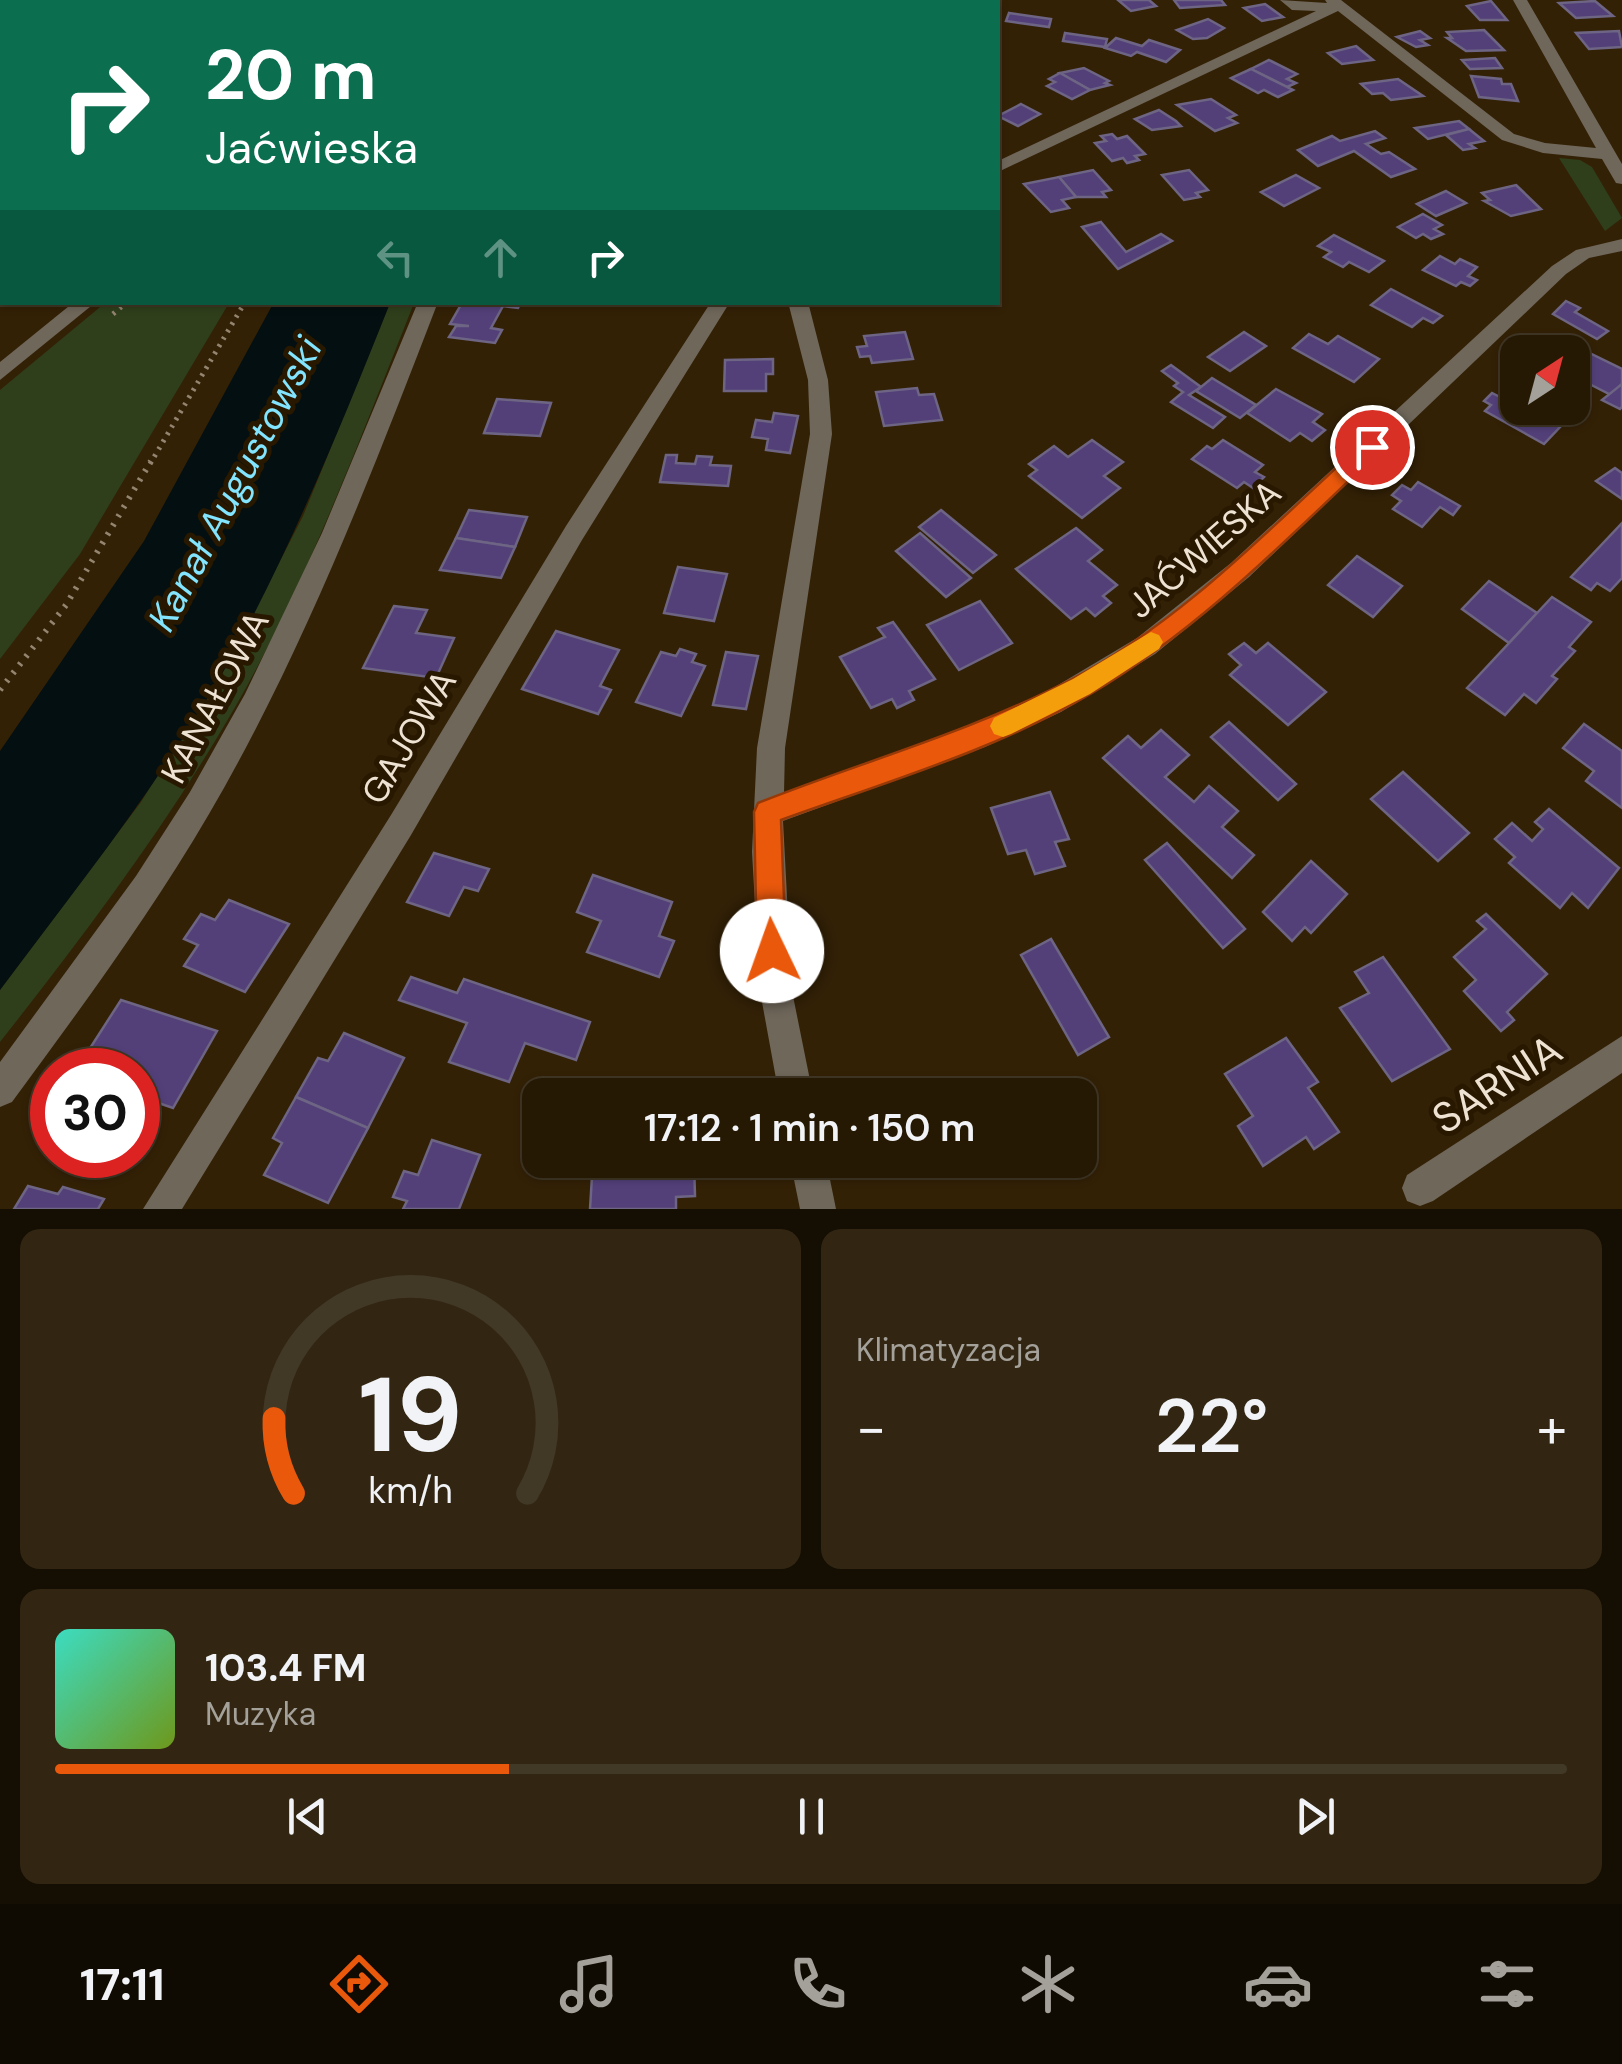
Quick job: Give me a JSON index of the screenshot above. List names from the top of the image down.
{
  "streets": {
    "street": [
      "JAĆWIESKA",
      "KANAŁOWA",
      "GAJOWA",
      "SARNIA"
    ]
  },
  "water": ["Kanał Augustowski"],
  "north": "top right",
  "page": {
    "turn": ["20 m", "Jaćwieska"],
    "limit": "30",
    "trip": "17:12 · 1 min · 150 m",
    "tile": "Klimatyzacja",
    "heat": ["−", "22°", "+"],
    "song": ["103.4 FM", "Muzyka"],
    "tabs": "17:11",
    "gauge": ["19", "km/h"]
  }
}
